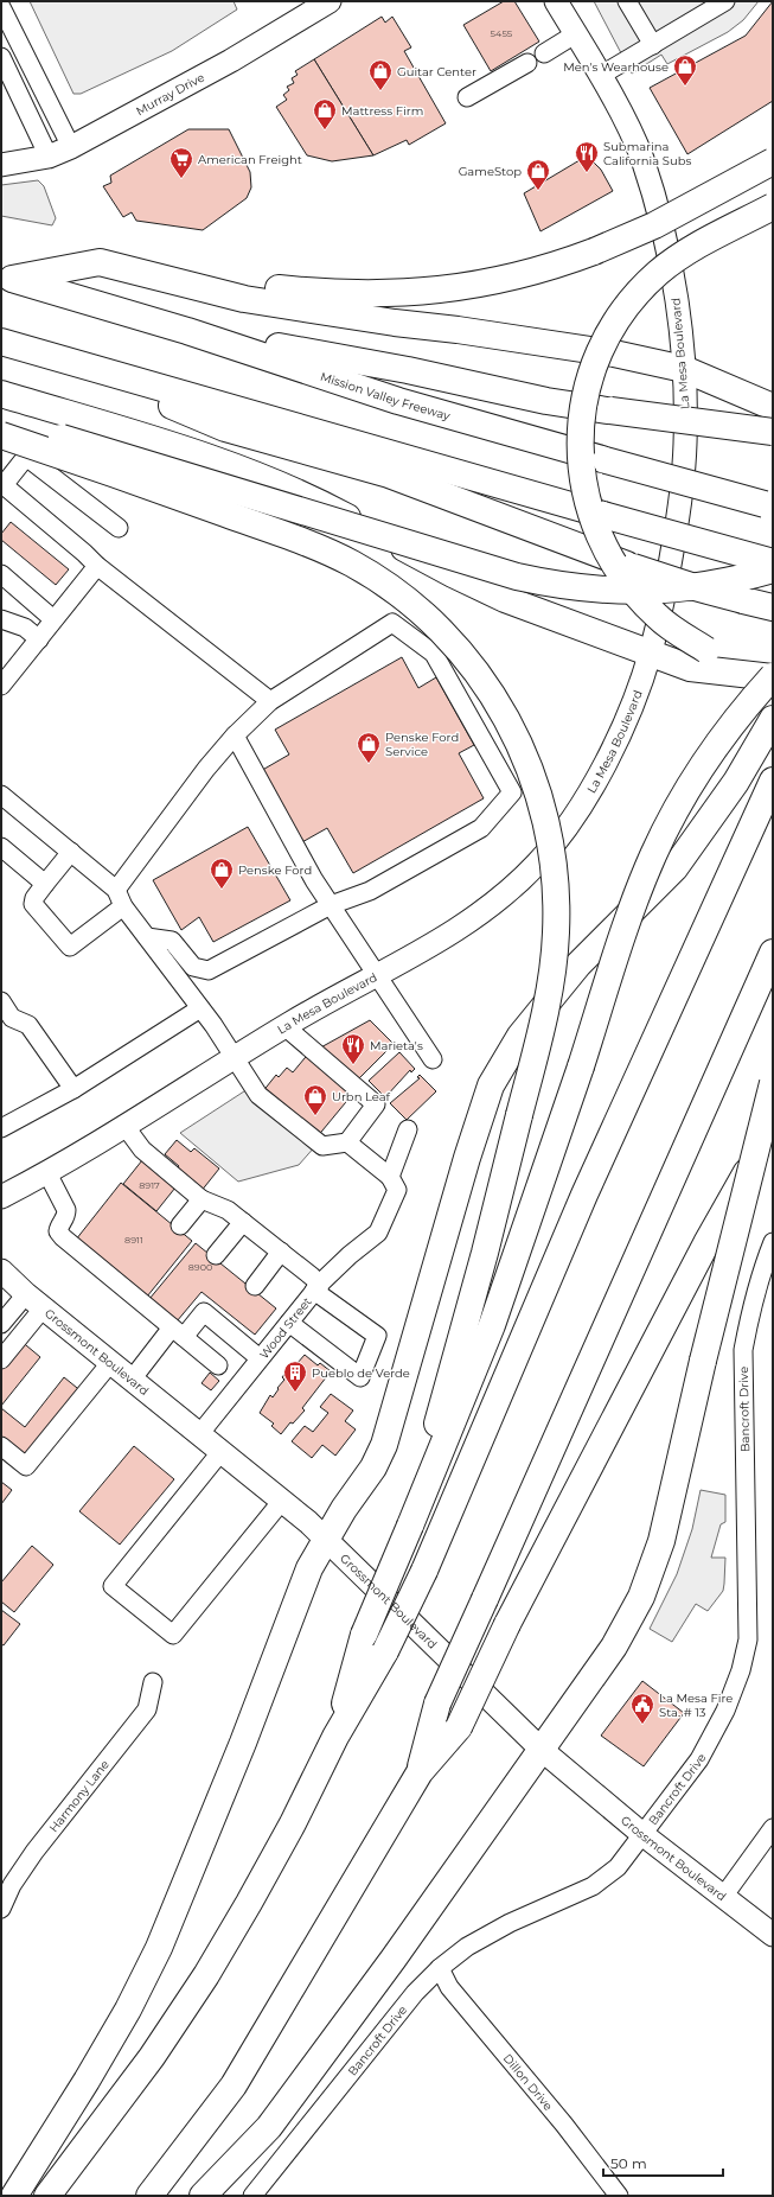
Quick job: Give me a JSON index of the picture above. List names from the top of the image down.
{
  "streets": {
    "highway": ["Mission Valley Freeway"],
    "main road": ["Murray Drive", "La Mesa Boulevard", "Grossmont Boulevard"],
    "street": [
      "Wood Street",
      "Bancroft Drive",
      "Harmony Lane",
      "Dillon Drive"
    ]
  },
  "crossings": [
    ["Wood Street", "Grossmont Boulevard"],
    ["Grossmont Boulevard", "Bancroft Drive"],
    ["Bancroft Drive", "Dillon Drive"]
  ],
  "places": {
    "shop": [
      "Men's Wearhouse",
      "Guitar Center",
      "Mattress Firm",
      "GameStop",
      "Penske Ford Service",
      "Penske Ford",
      "Urbn Leaf"
    ],
    "restaurant": ["Submarina California Subs", "Marieta's"],
    "supermarket": ["American Freight"],
    "building": ["Pueblo de Verde"],
    "public building": ["La Mesa Fire Sta. # 13"]
  },
  "house_numbers": [
    "5455",
    "8917",
    "8911",
    "8900"
  ],
  "scale_bar": "50 m"
}
